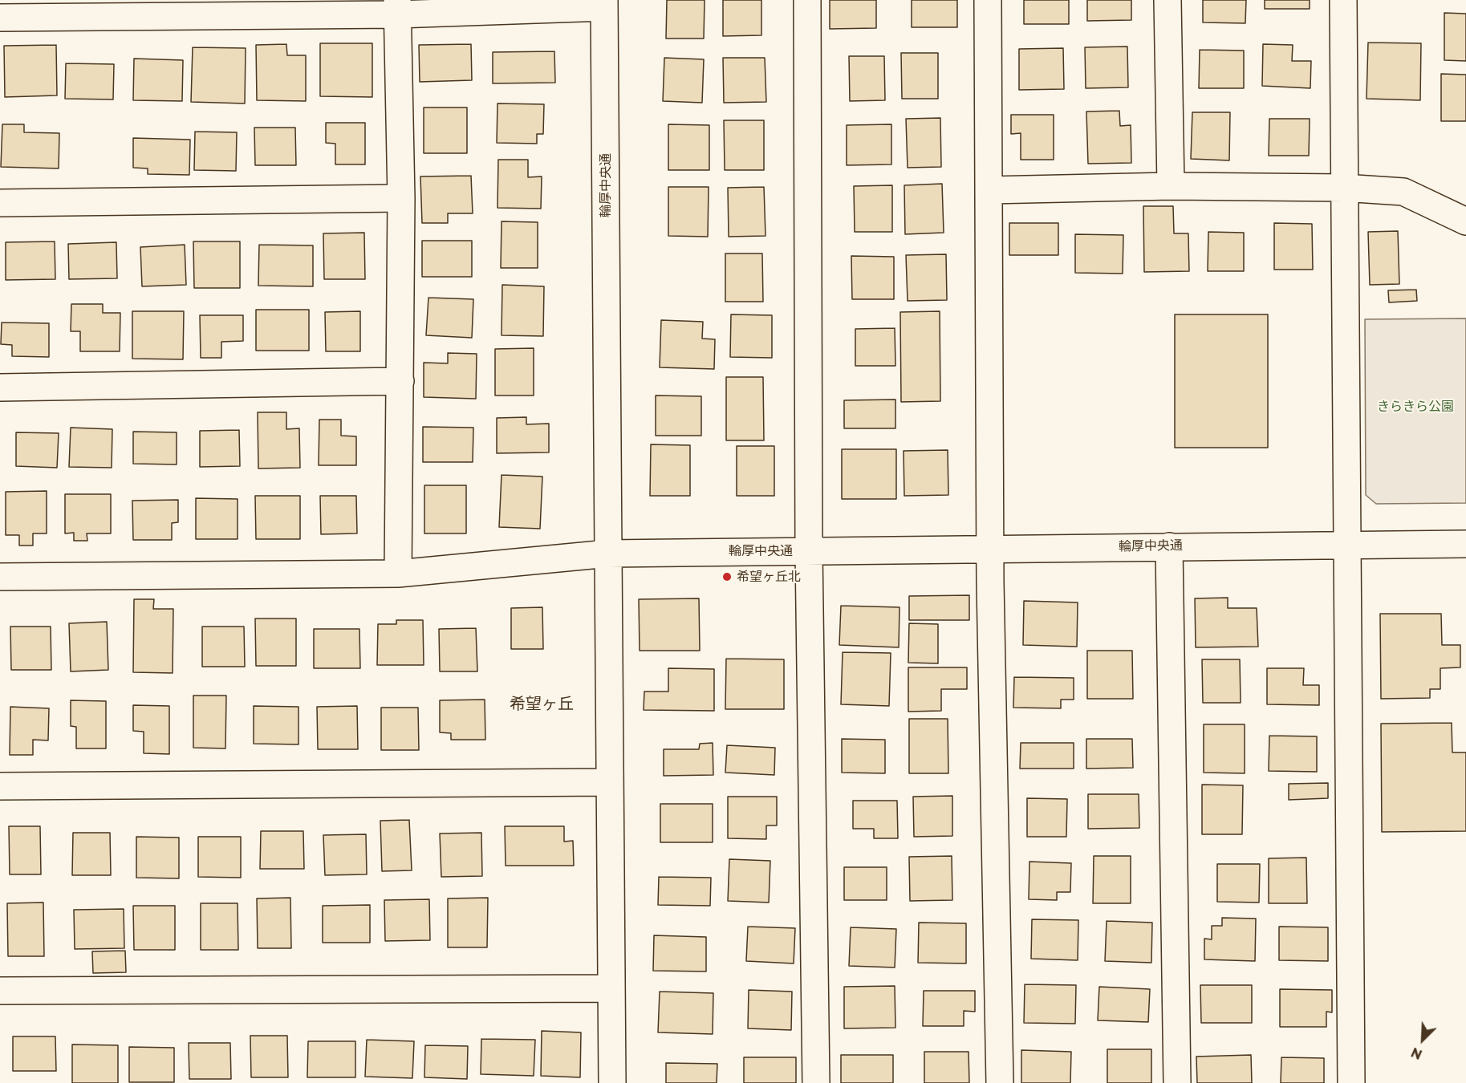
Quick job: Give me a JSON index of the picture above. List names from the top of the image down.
{
  "streets": {
    "street": ["輪厚中央通"]
  },
  "districts": ["希望ヶ丘"],
  "parks": ["きらきら公園"],
  "places": ["希望ヶ丘北"],
  "north": "bottom left"
}
